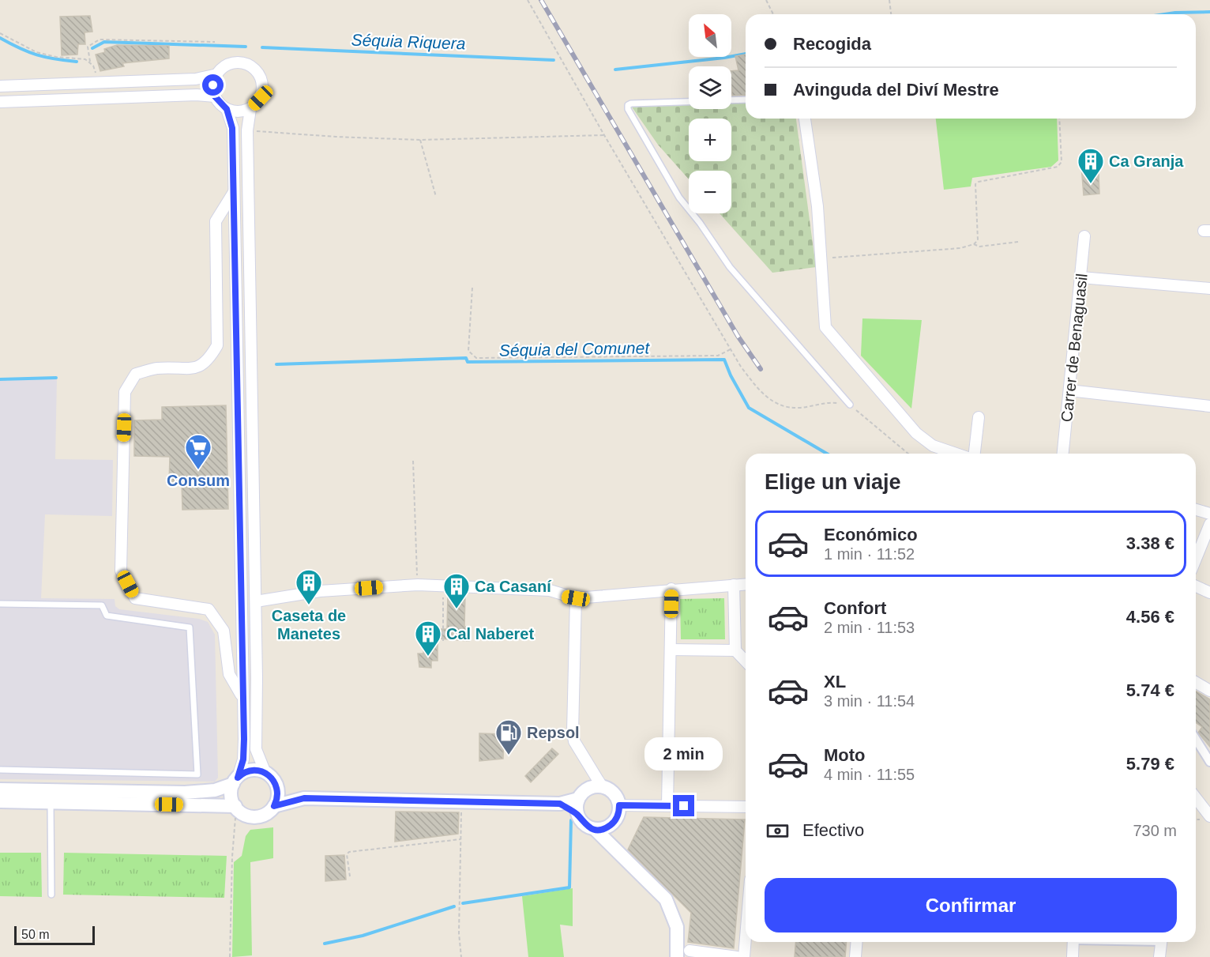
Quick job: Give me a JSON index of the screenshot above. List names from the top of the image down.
{
  "streets": {
    "street": ["Carrer de Benaguasil"]
  },
  "water": ["Séquia Riquera", "Séquia del Comunet"],
  "places": {
    "building": [
      "Ca Granja",
      "Caseta de Manetes",
      "Ca Casaní",
      "Cal Naberet"
    ],
    "supermarket": ["Consum"],
    "fuel station": ["Repsol"]
  },
  "scale_bar": "50 m",
  "north": "top left",
  "page": {
    "map_buttons": ["+", "−"],
    "banner": ["Recogida", "Avinguda del Diví Mestre"],
    "heading": "Elige un viaje",
    "list": [
      {
        "name": "Económico",
        "note": "1 min · 11:52",
        "value": "3.38 €"
      },
      {
        "name": "Confort",
        "note": "2 min · 11:53",
        "value": "4.56 €"
      },
      {
        "name": "XL",
        "note": "3 min · 11:54",
        "value": "5.74 €"
      },
      {
        "name": "Moto",
        "note": "4 min · 11:55",
        "value": "5.79 €"
      }
    ],
    "bubble": "2 min",
    "pay": ["Efectivo", "730 m"],
    "buttons": "Confirmar",
    "scale": "50 m"
  }
}
